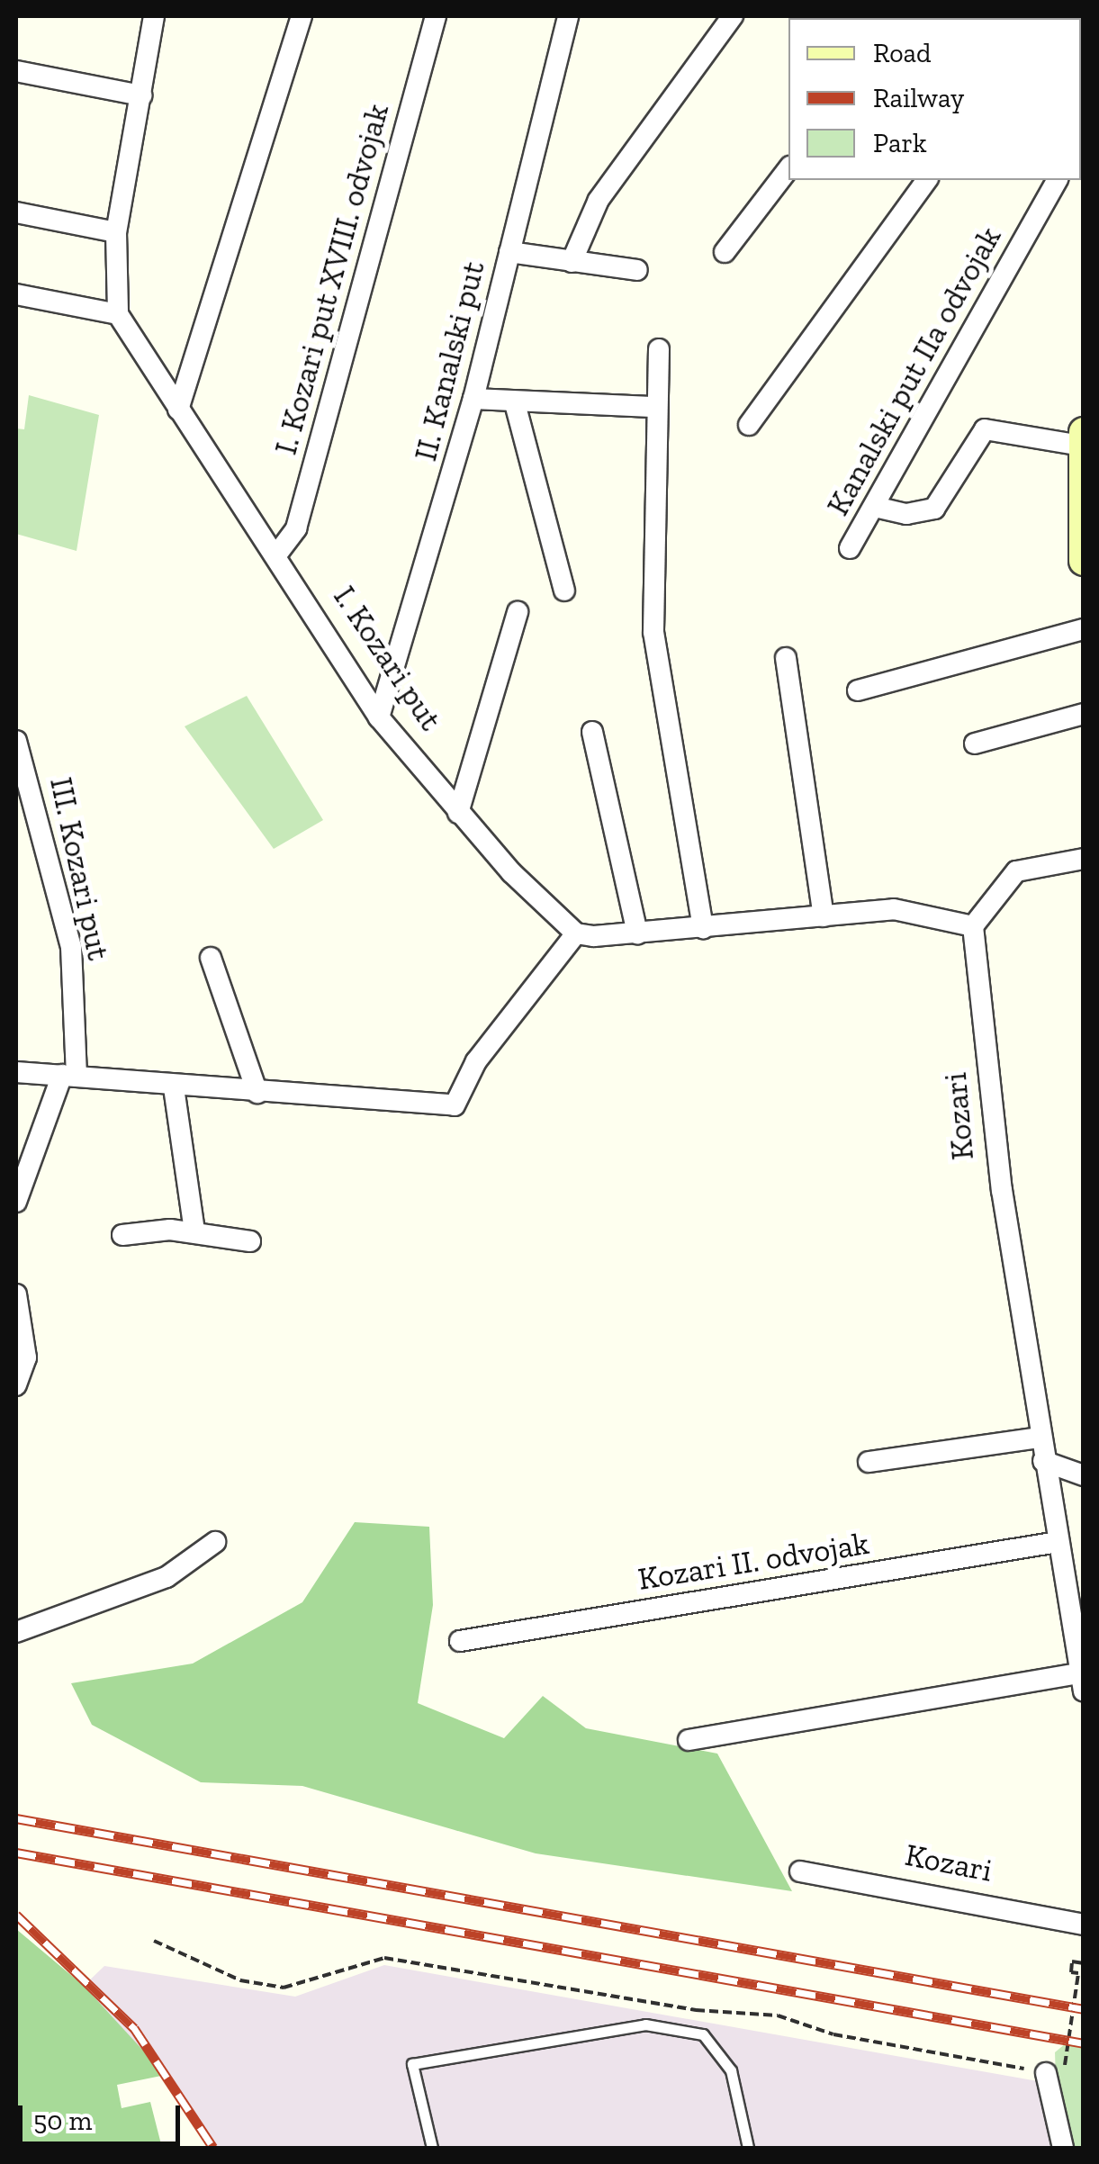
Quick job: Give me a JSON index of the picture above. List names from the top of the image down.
{
  "streets": {
    "street": [
      "I. Kozari put XVIII. odvojak",
      "II. Kanalski put",
      "Kanalski put IIa odvojak",
      "I. Kozari put",
      "III. Kozari put",
      "Kozari",
      "Kozari II. odvojak"
    ]
  },
  "crossings": [
    ["I. Kozari put XVIII. odvojak", "I. Kozari put"],
    ["II. Kanalski put", "I. Kozari put"],
    ["Kozari", "Kozari II. odvojak"]
  ],
  "legend": ["Road", "Railway", "Park"],
  "scale_bar": "50 m"
}
